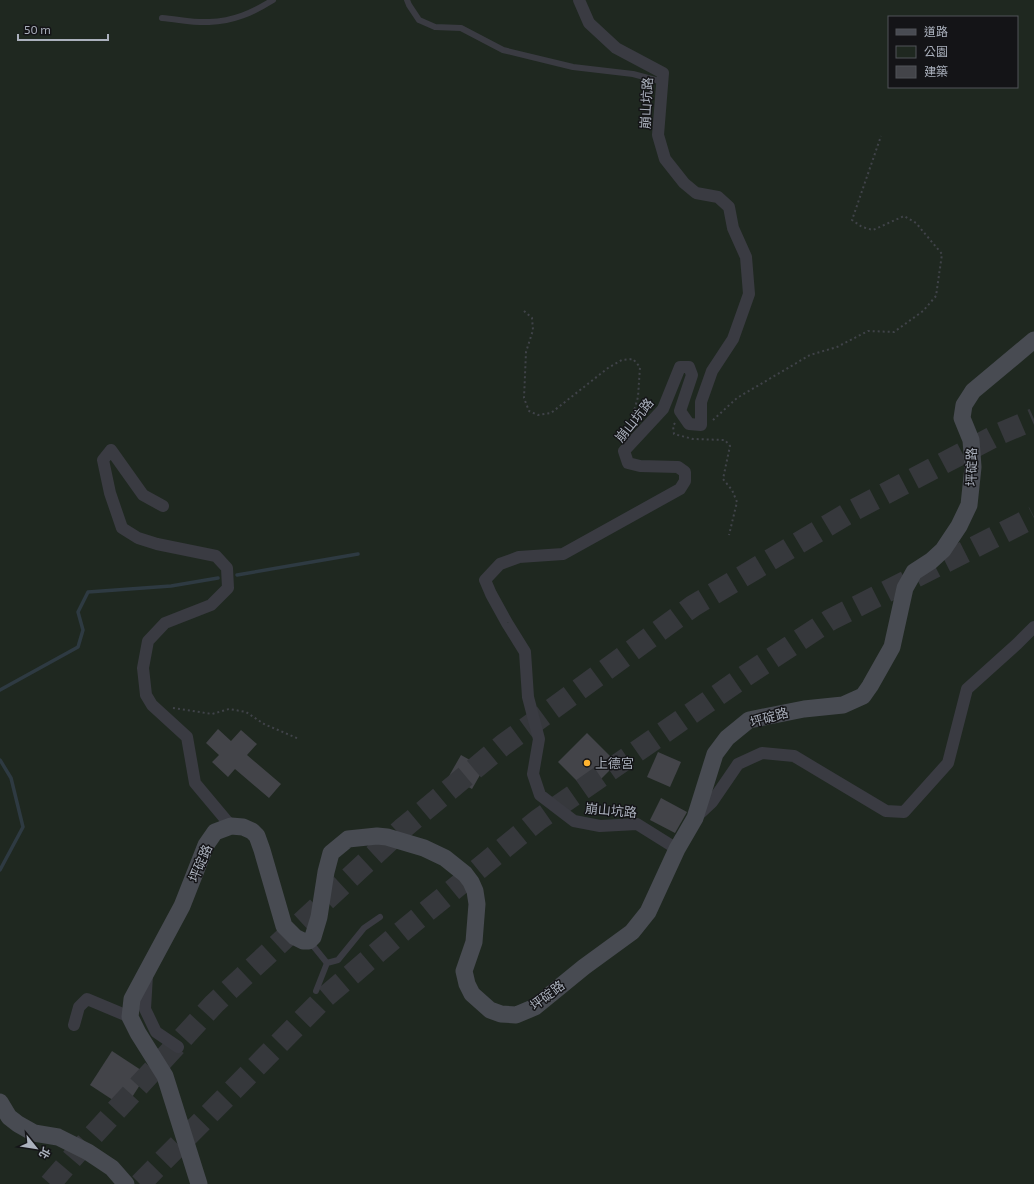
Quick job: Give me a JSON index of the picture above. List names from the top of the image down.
{
  "streets": {
    "main road": ["坪碇路"],
    "street": ["崩山坑路"]
  },
  "crossings": [
    ["崩山坑路", "坪碇路"]
  ],
  "places": ["上德宮"],
  "legend": ["道路", "公園", "建築"],
  "scale_bar": "50 m",
  "north": "bottom right"
}
